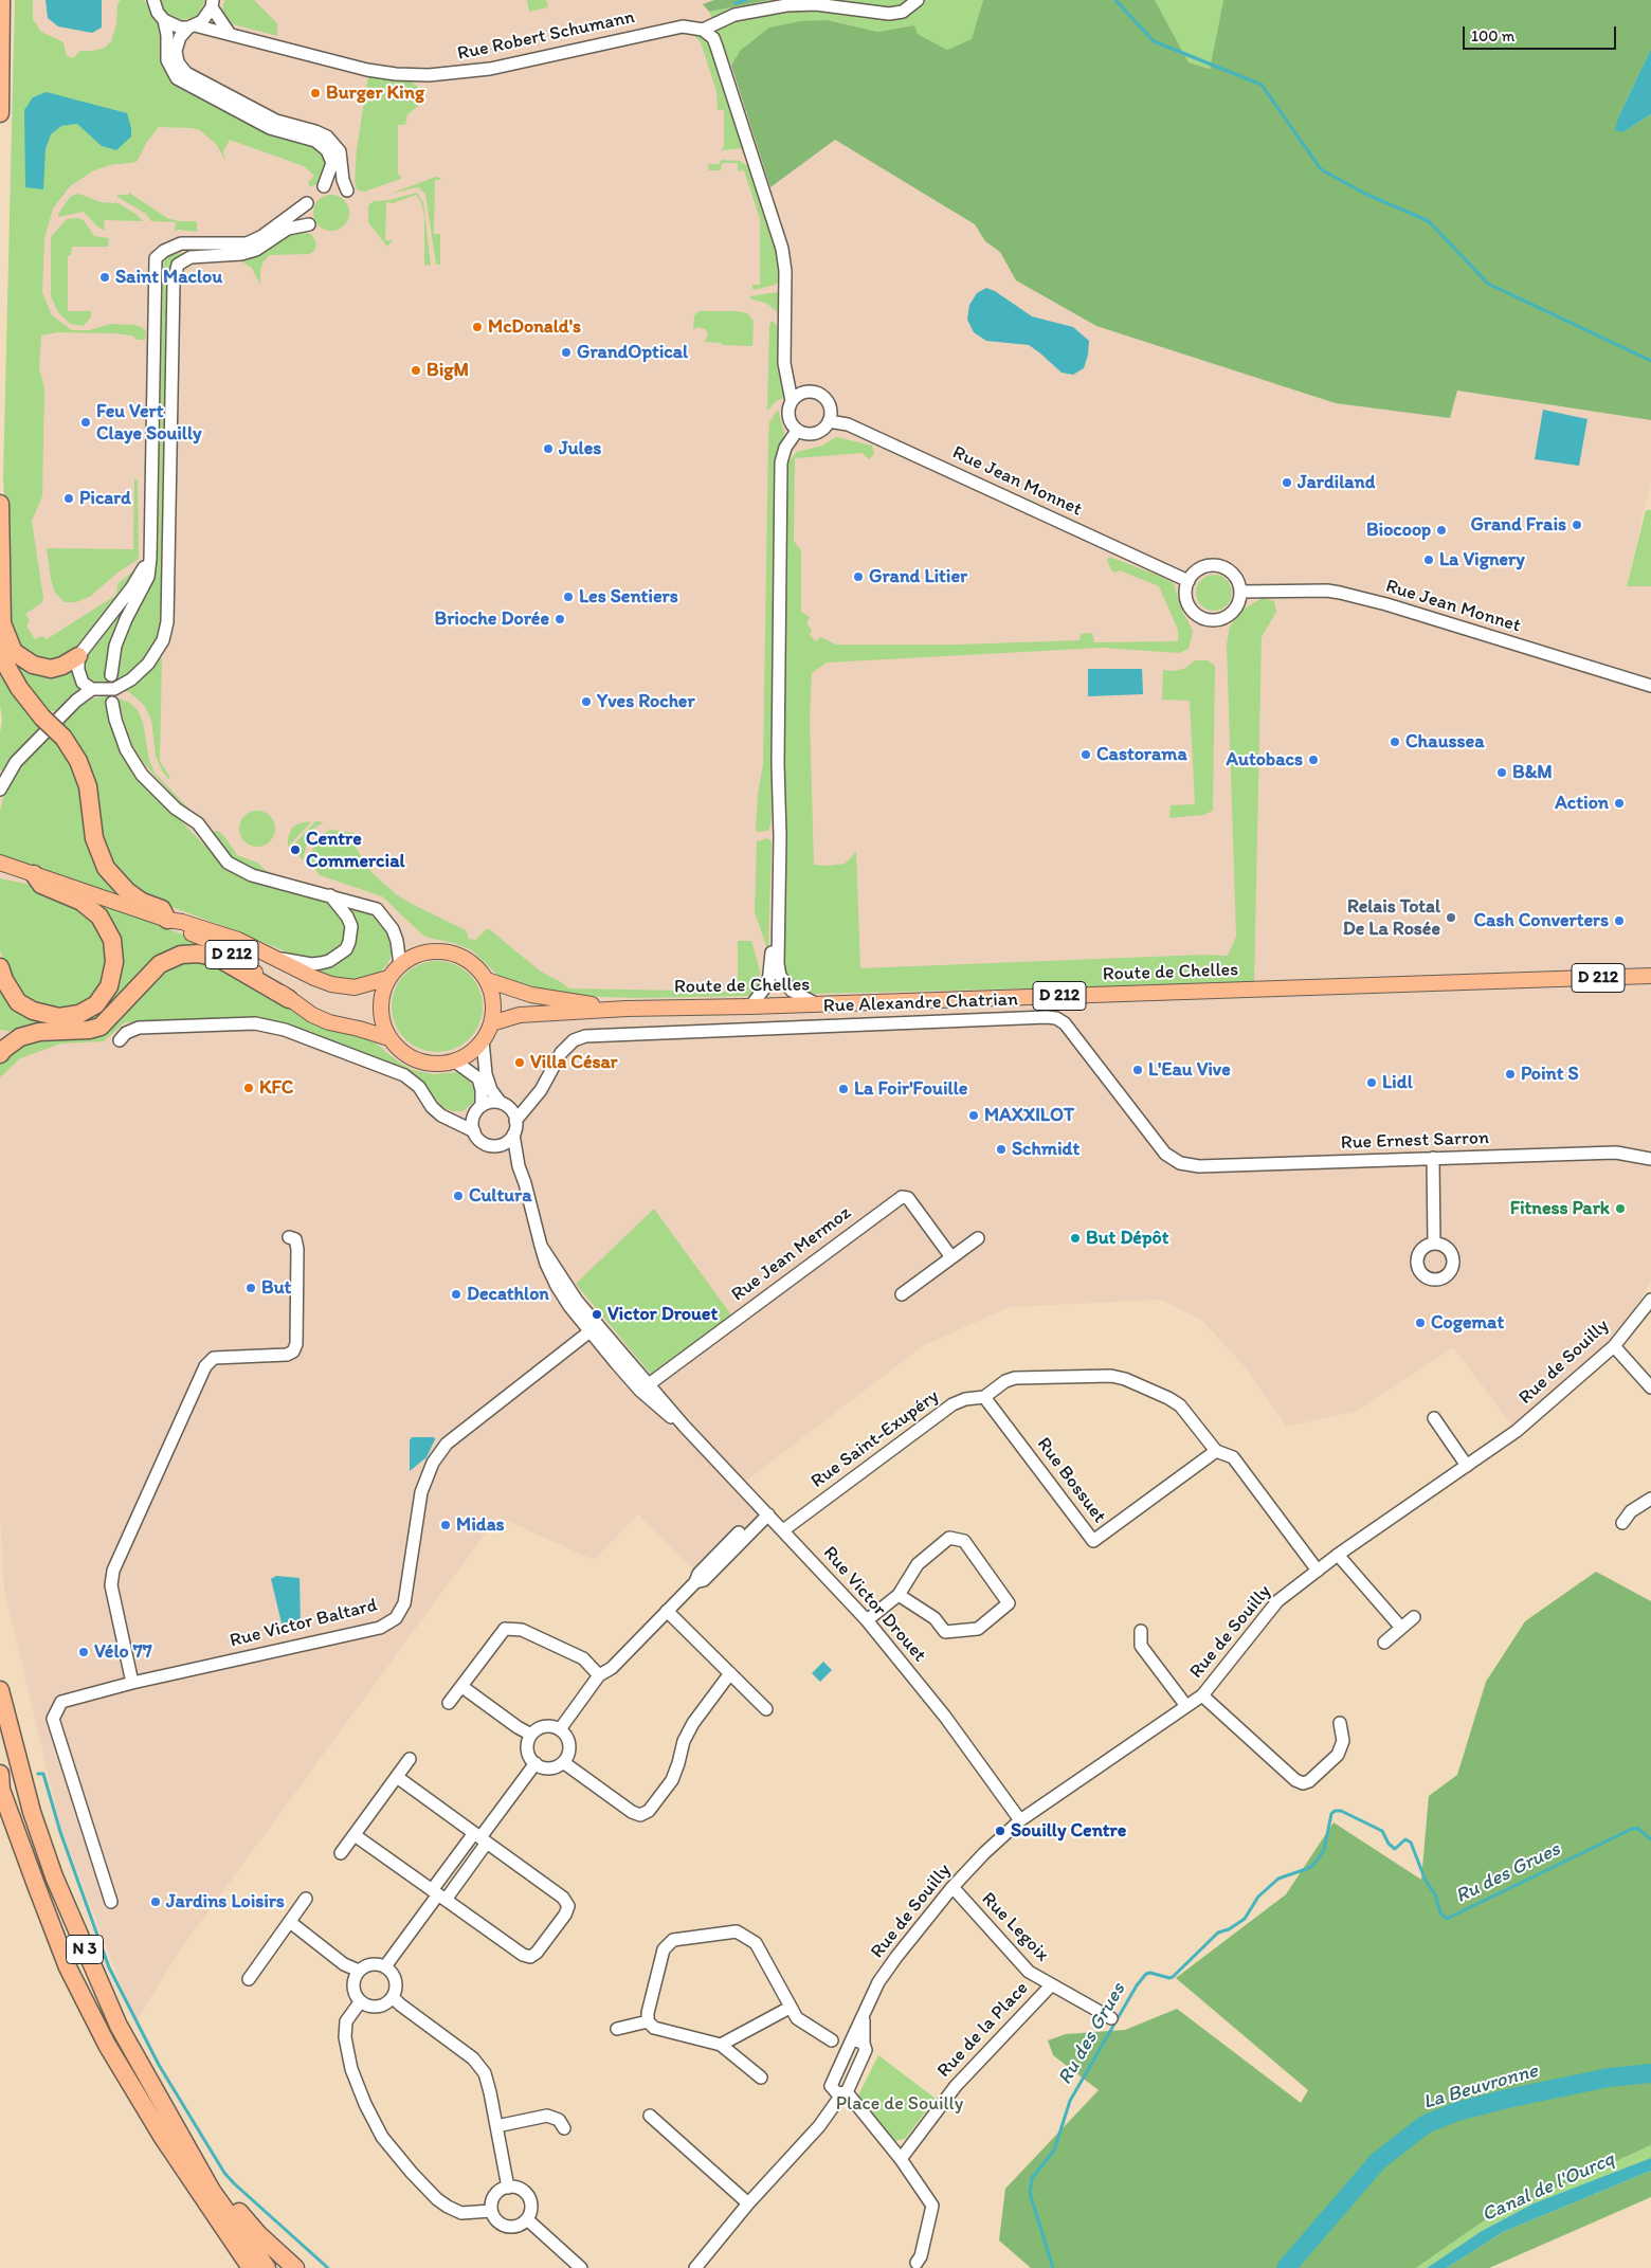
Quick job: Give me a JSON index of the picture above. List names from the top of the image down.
{
  "streets": {
    "highway": ["N 3"],
    "main road": ["D 212", "Route de Chelles"],
    "street": [
      "Rue Robert Schumann",
      "Rue Jean Monnet",
      "Rue Alexandre Chatrian",
      "Rue Ernest Sarron",
      "Rue Jean Mermoz",
      "Rue de Souilly",
      "Rue Saint-Exupéry",
      "Rue Bossuet",
      "Rue Victor Drouet",
      "Rue Victor Baltard",
      "Rue Legoix",
      "Rue de la Place"
    ]
  },
  "crossings": [
    ["D 212", "Route de Chelles"],
    ["Rue Alexandre Chatrian", "Rue Ernest Sarron"],
    ["Rue Alexandre Chatrian", "Rue Victor Drouet"],
    ["Rue Jean Mermoz", "Rue Victor Drouet"],
    ["Rue de Souilly", "Rue Saint-Exupéry"],
    ["Rue de Souilly", "Rue Victor Drouet"],
    ["Rue de Souilly", "Rue Legoix"],
    ["Rue Saint-Exupéry", "Rue Bossuet"],
    ["Rue Saint-Exupéry", "Rue Victor Drouet"],
    ["Rue Victor Drouet", "Rue Victor Baltard"],
    ["Rue Legoix", "Rue de la Place"]
  ],
  "water": ["Ru des Grues", "La Beuvronne", "Canal de l'Ourcq"],
  "parks": ["Place de Souilly"],
  "places": [
    "Burger King",
    "Saint Maclou",
    "McDonald's",
    "GrandOptical",
    "BigM",
    "Feu Vert Claye Souilly",
    "Jules",
    "Jardiland",
    "Picard",
    "Grand Frais",
    "Biocoop",
    "La Vignery",
    "Grand Litier",
    "Les Sentiers",
    "Brioche Dorée",
    "Yves Rocher",
    "Chaussea",
    "Castorama",
    "Autobacs",
    "B&M",
    "Action",
    "Centre Commercial",
    "Relais Total De La Rosée",
    "Cash Converters",
    "Villa César",
    "L'Eau Vive",
    "Point S",
    "Lidl",
    "KFC",
    "La Foir'Fouille",
    "MAXXILOT",
    "Schmidt",
    "Cultura",
    "Fitness Park",
    "But Dépôt",
    "But",
    "Decathlon",
    "Victor Drouet",
    "Cogemat",
    "Midas",
    "Vélo 77",
    "Souilly Centre",
    "Jardins Loisirs"
  ],
  "scale_bar": "100 m"
}
